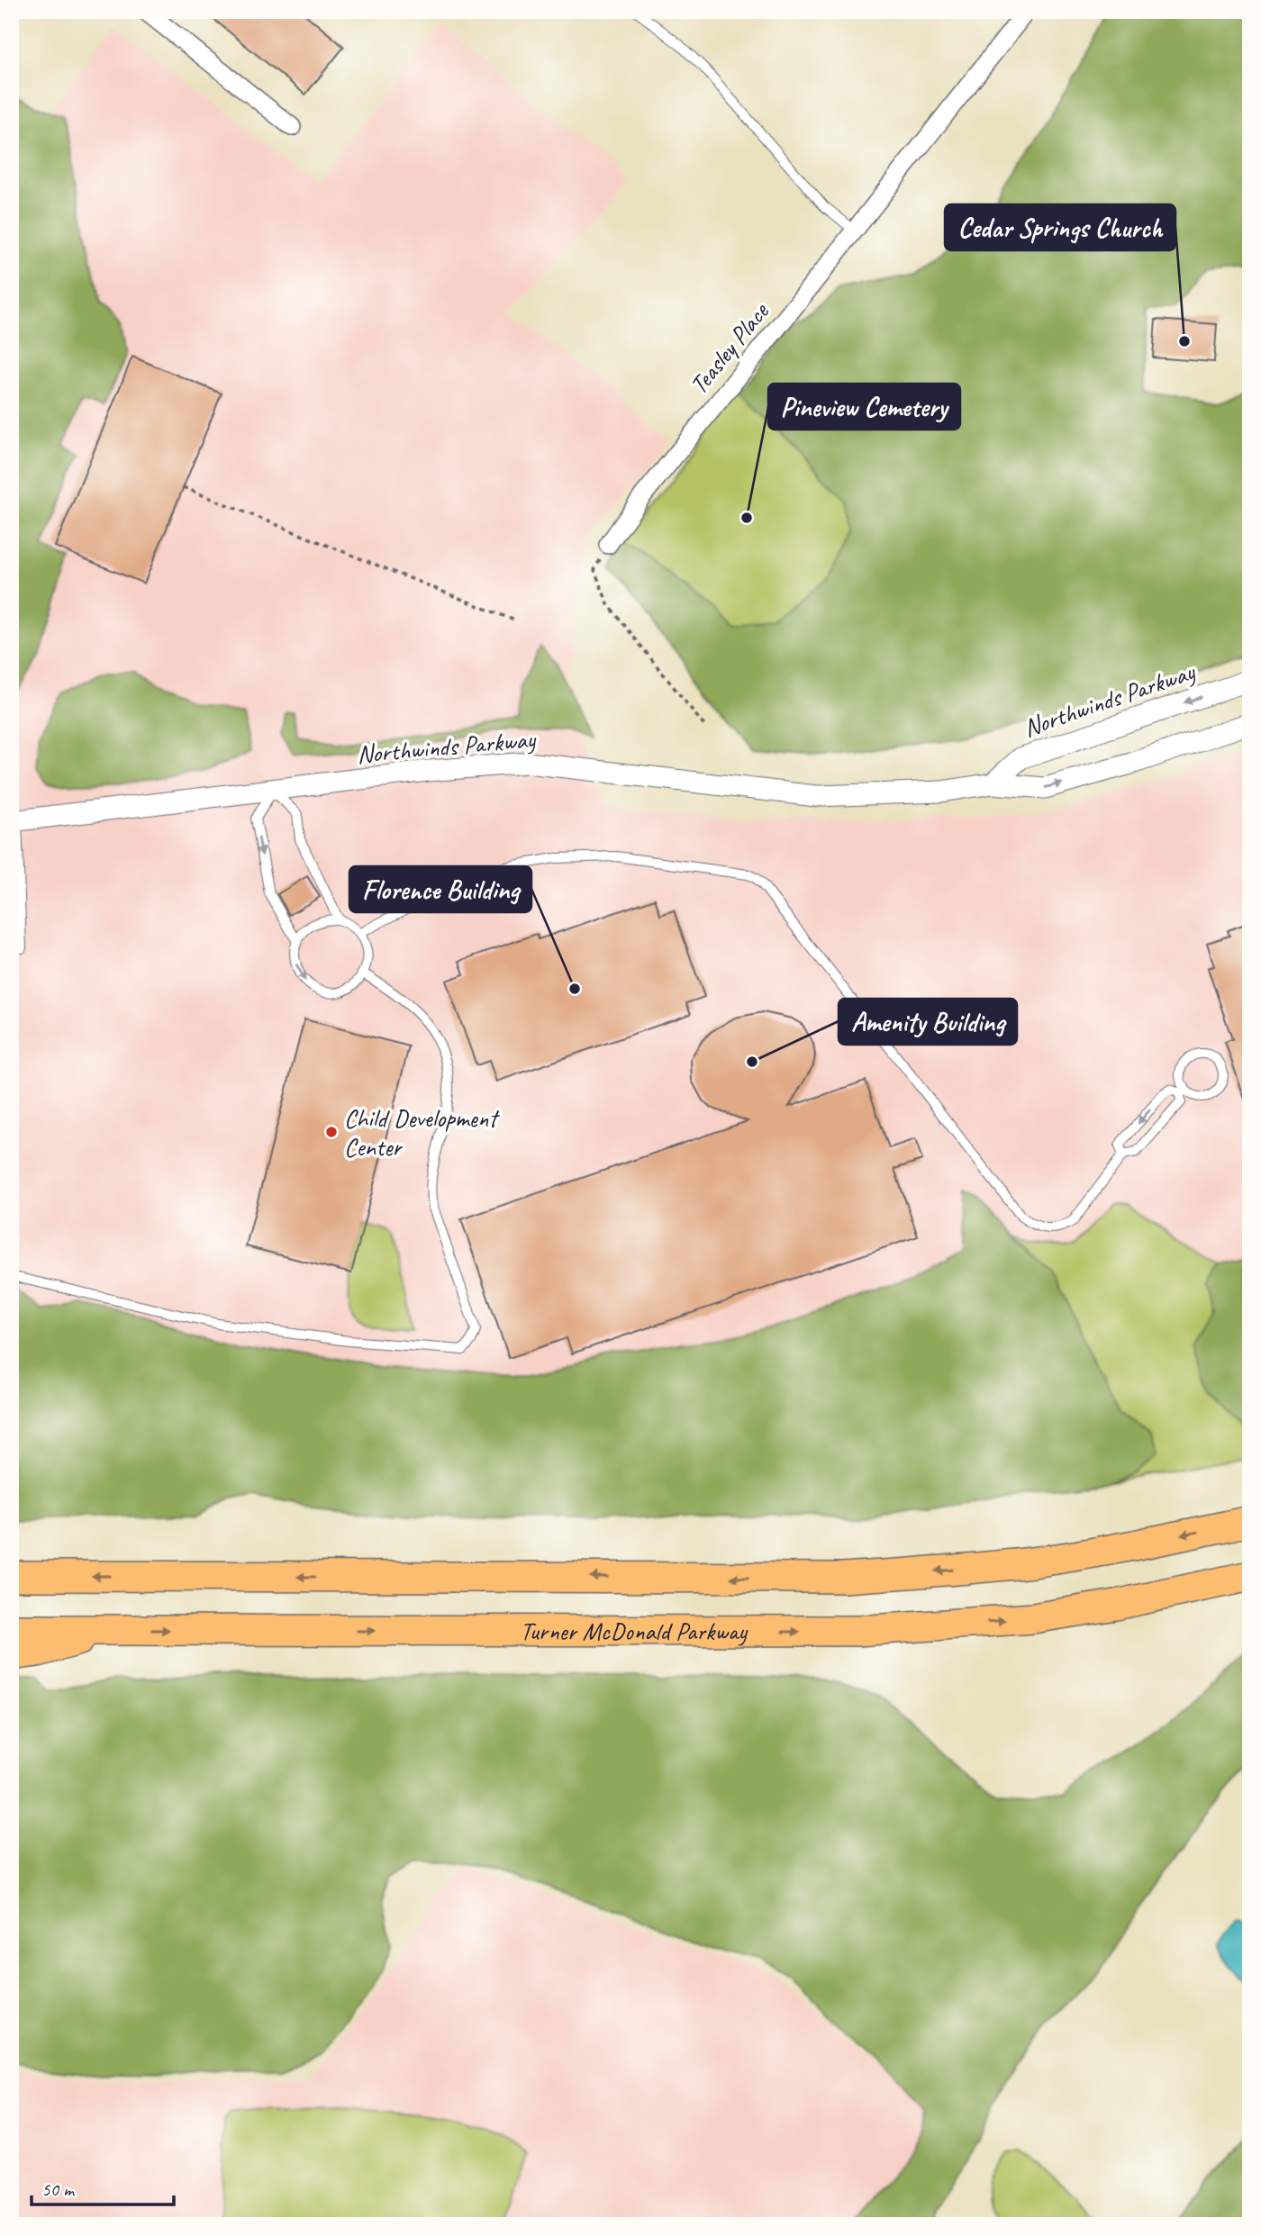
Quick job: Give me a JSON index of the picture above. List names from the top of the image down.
{
  "streets": {
    "highway": ["Turner McDonald Parkway"],
    "street": ["Teasley Place", "Northwinds Parkway"]
  },
  "places": [
    "Cedar Springs Church",
    "Pineview Cemetery",
    "Florence Building",
    "Amenity Building",
    "Child Development Center"
  ],
  "scale_bar": "50 m"
}
